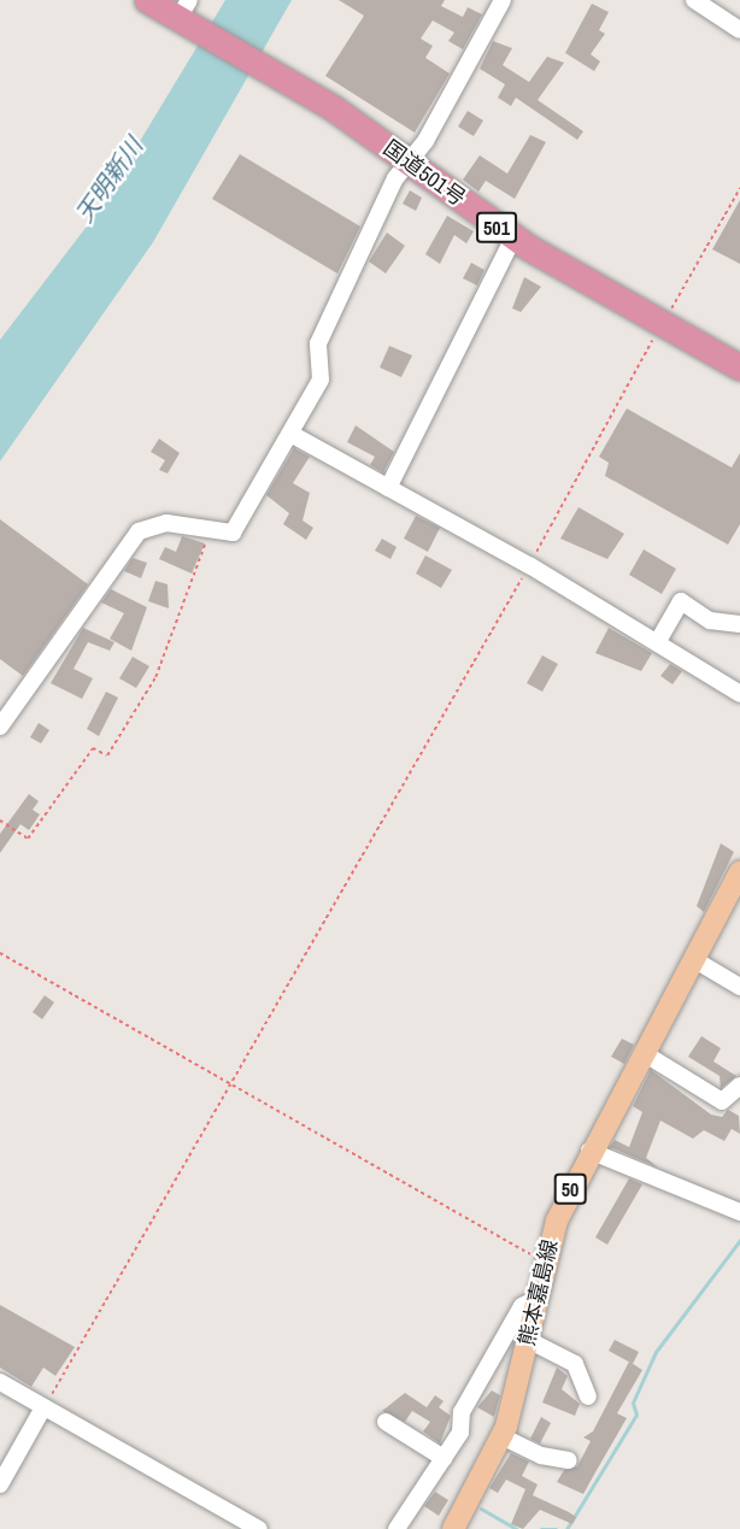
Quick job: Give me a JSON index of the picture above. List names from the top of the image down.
{
  "streets": {
    "highway": ["国道501号", "501"],
    "main road": ["50", "熊本嘉島線"]
  },
  "water": ["天明新川"]
}
